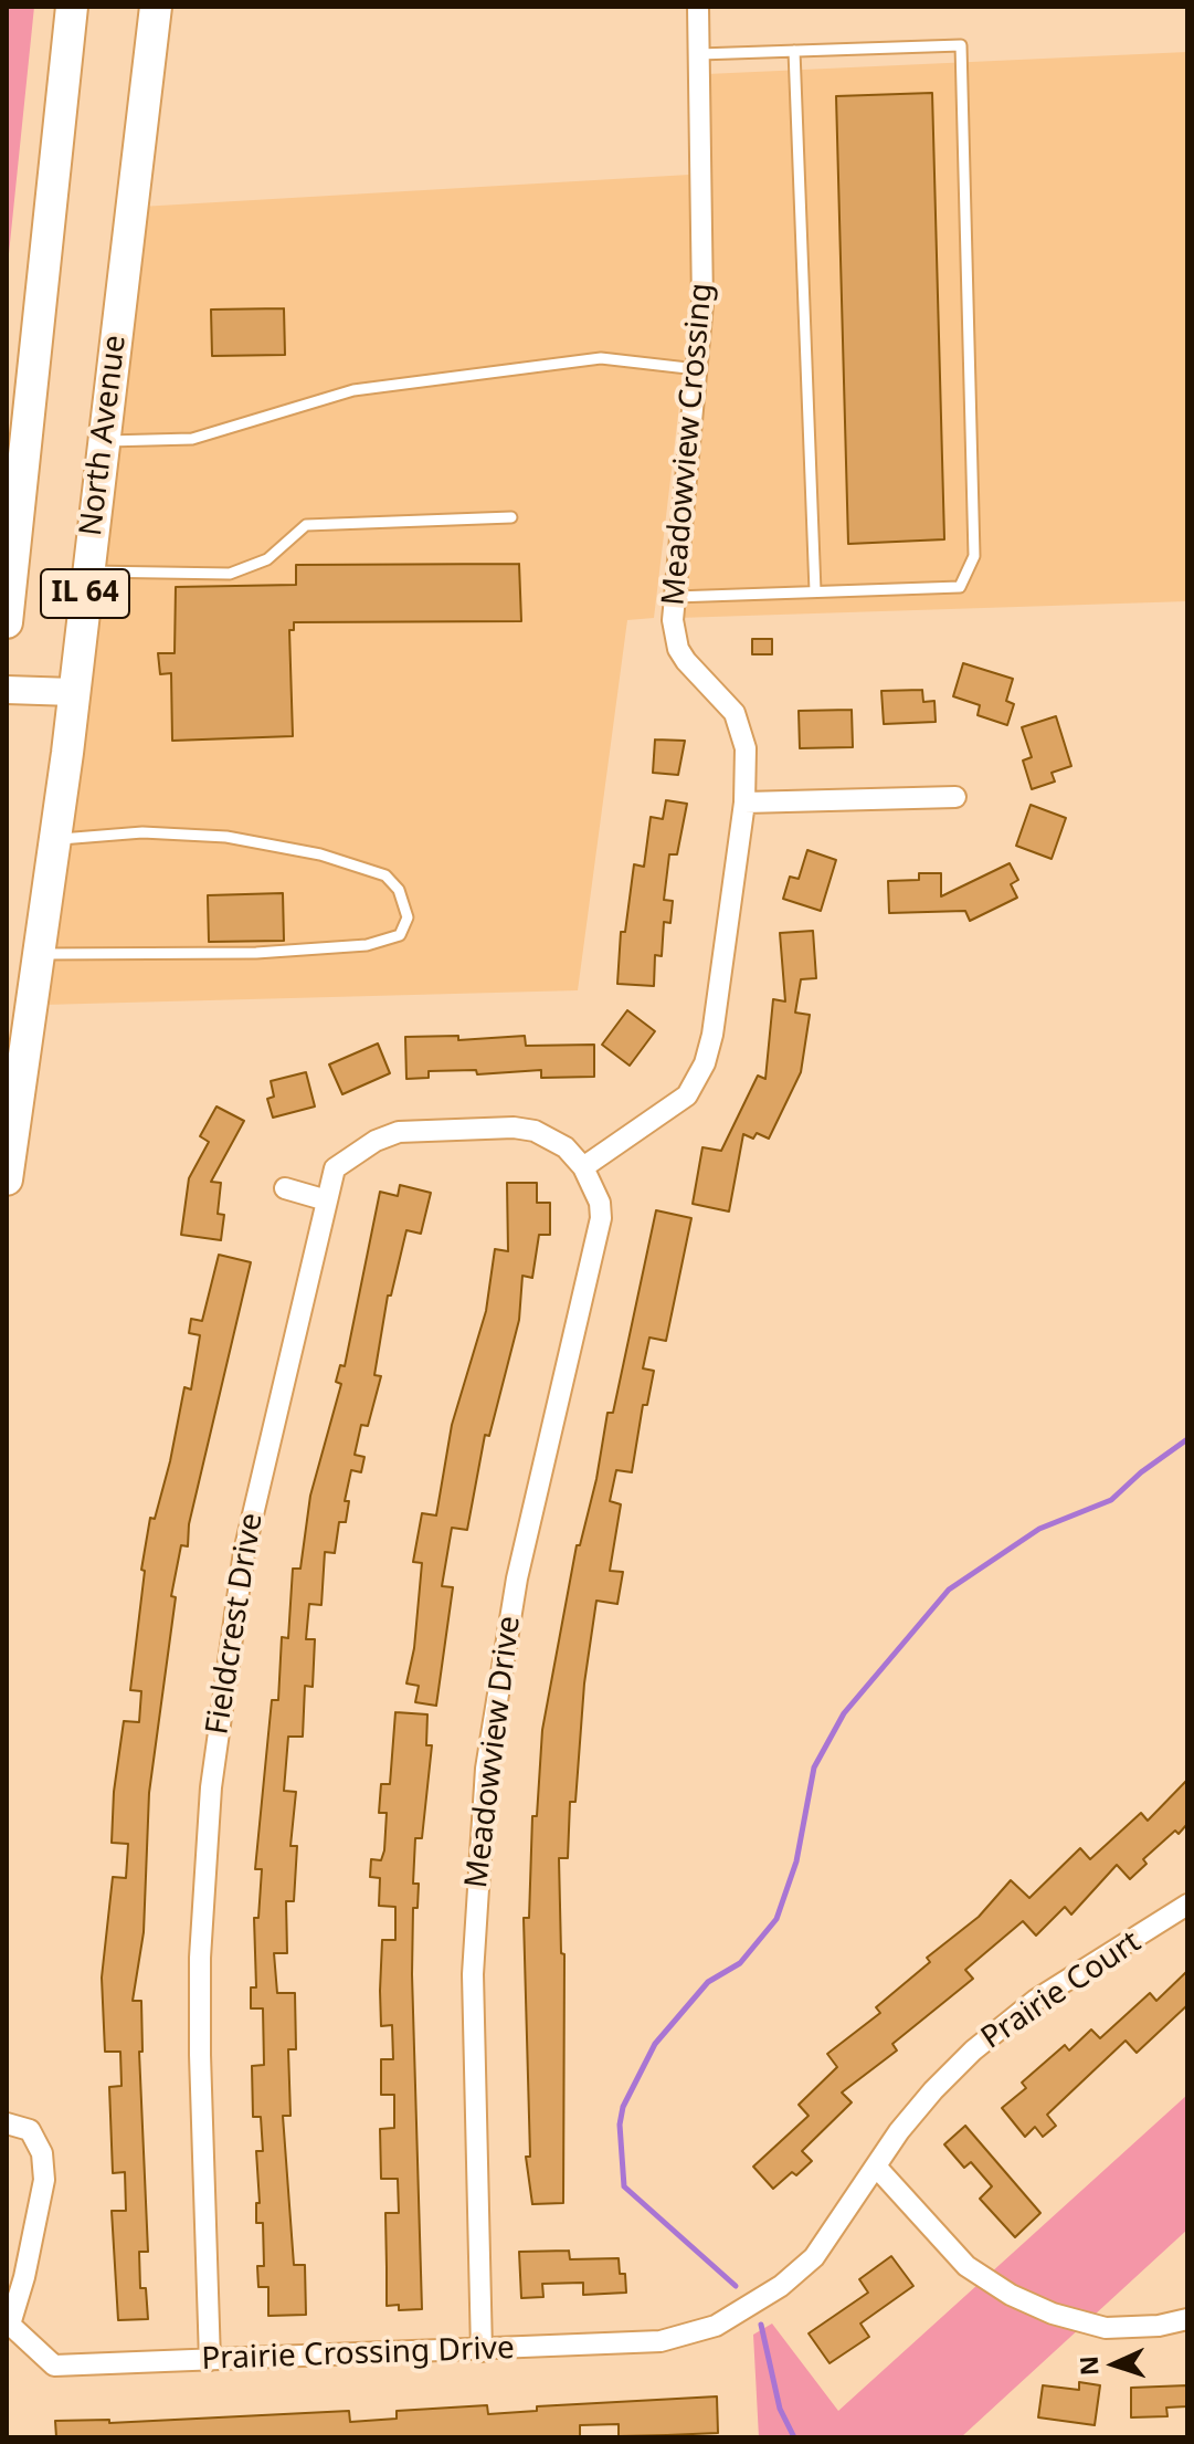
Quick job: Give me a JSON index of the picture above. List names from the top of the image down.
{
  "streets": {
    "main road": ["North Avenue", "IL 64"],
    "street": [
      "Meadowview Crossing",
      "Fieldcrest Drive",
      "Meadowview Drive",
      "Prairie Court",
      "Prairie Crossing Drive"
    ]
  },
  "crossings": [
    ["Meadowview Crossing", "Fieldcrest Drive"],
    ["Meadowview Crossing", "Meadowview Drive"],
    ["Fieldcrest Drive", "Meadowview Drive"],
    ["Fieldcrest Drive", "Prairie Crossing Drive"],
    ["Meadowview Drive", "Prairie Crossing Drive"],
    ["Prairie Court", "Prairie Crossing Drive"]
  ],
  "north": "left"
}
